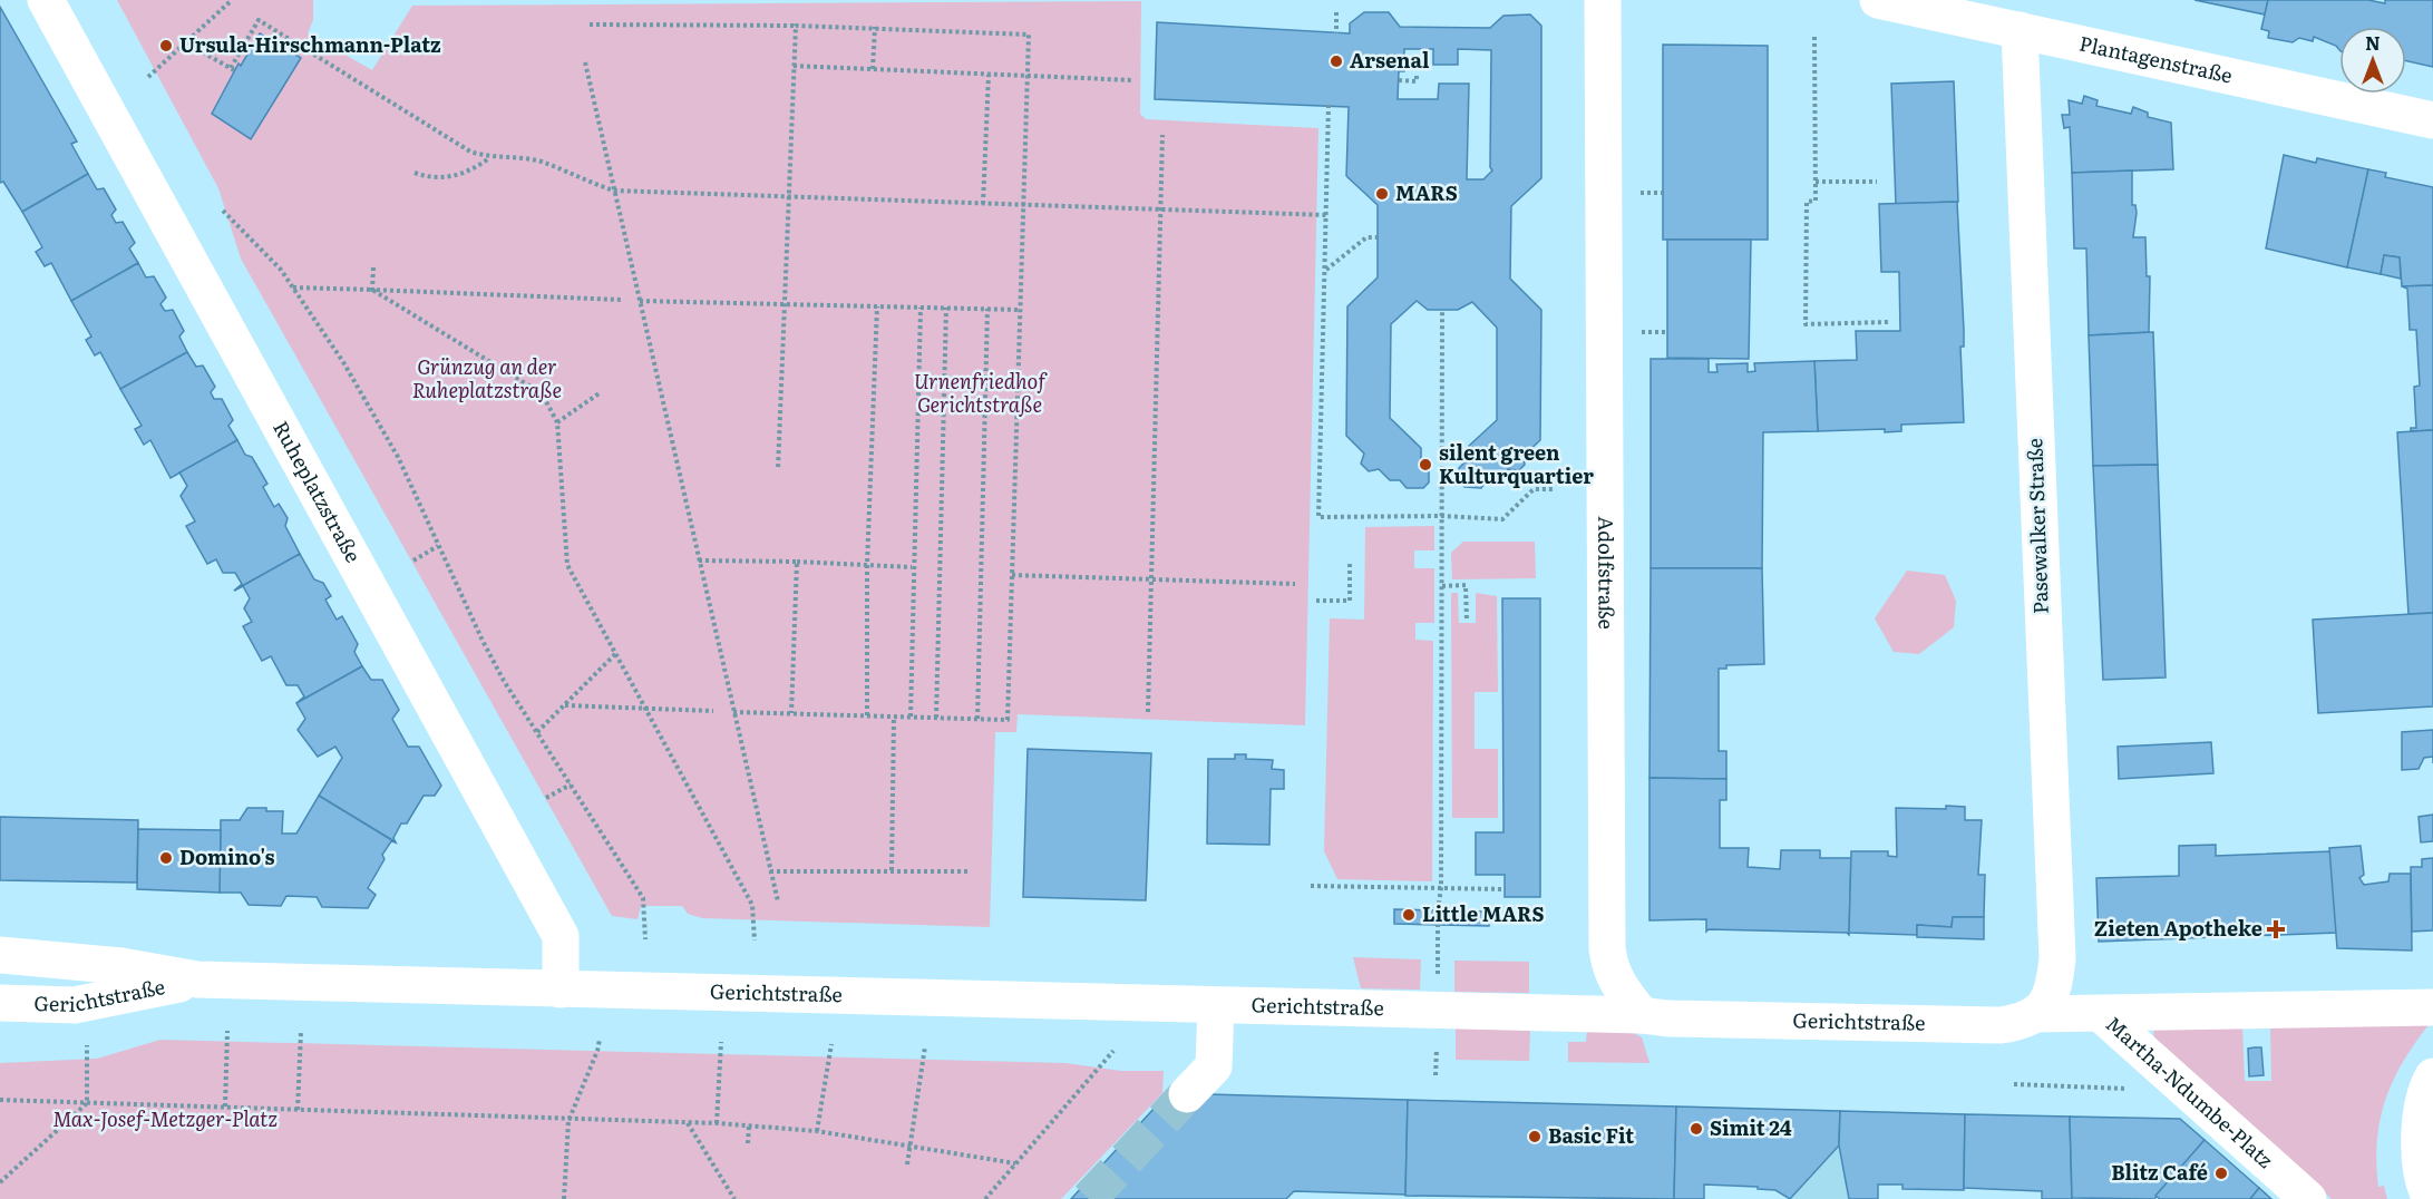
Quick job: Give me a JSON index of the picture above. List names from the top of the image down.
{
  "streets": {
    "street": [
      "Plantagenstraße",
      "Ruheplatzstraße",
      "Pasewalker Straße",
      "Adolfstraße",
      "Gerichtstraße",
      "Martha-Ndumbe-Platz"
    ]
  },
  "crossings": [
    ["Plantagenstraße", "Pasewalker Straße"],
    ["Ruheplatzstraße", "Gerichtstraße"],
    ["Pasewalker Straße", "Gerichtstraße"],
    ["Adolfstraße", "Gerichtstraße"],
    ["Gerichtstraße", "Martha-Ndumbe-Platz"]
  ],
  "parks": ["Grünzug an der Ruheplatzstraße", "Urnenfriedhof Gerichtstraße", "Max-Josef-Metzger-Platz"],
  "places": {
    "other": [
      "Ursula-Hirschmann-Platz",
      "Arsenal",
      "MARS",
      "silent green Kulturquartier",
      "Domino's",
      "Little MARS",
      "Simit 24",
      "Basic Fit",
      "Blitz Café"
    ],
    "health": ["Zieten Apotheke"]
  },
  "north": "top"
}
